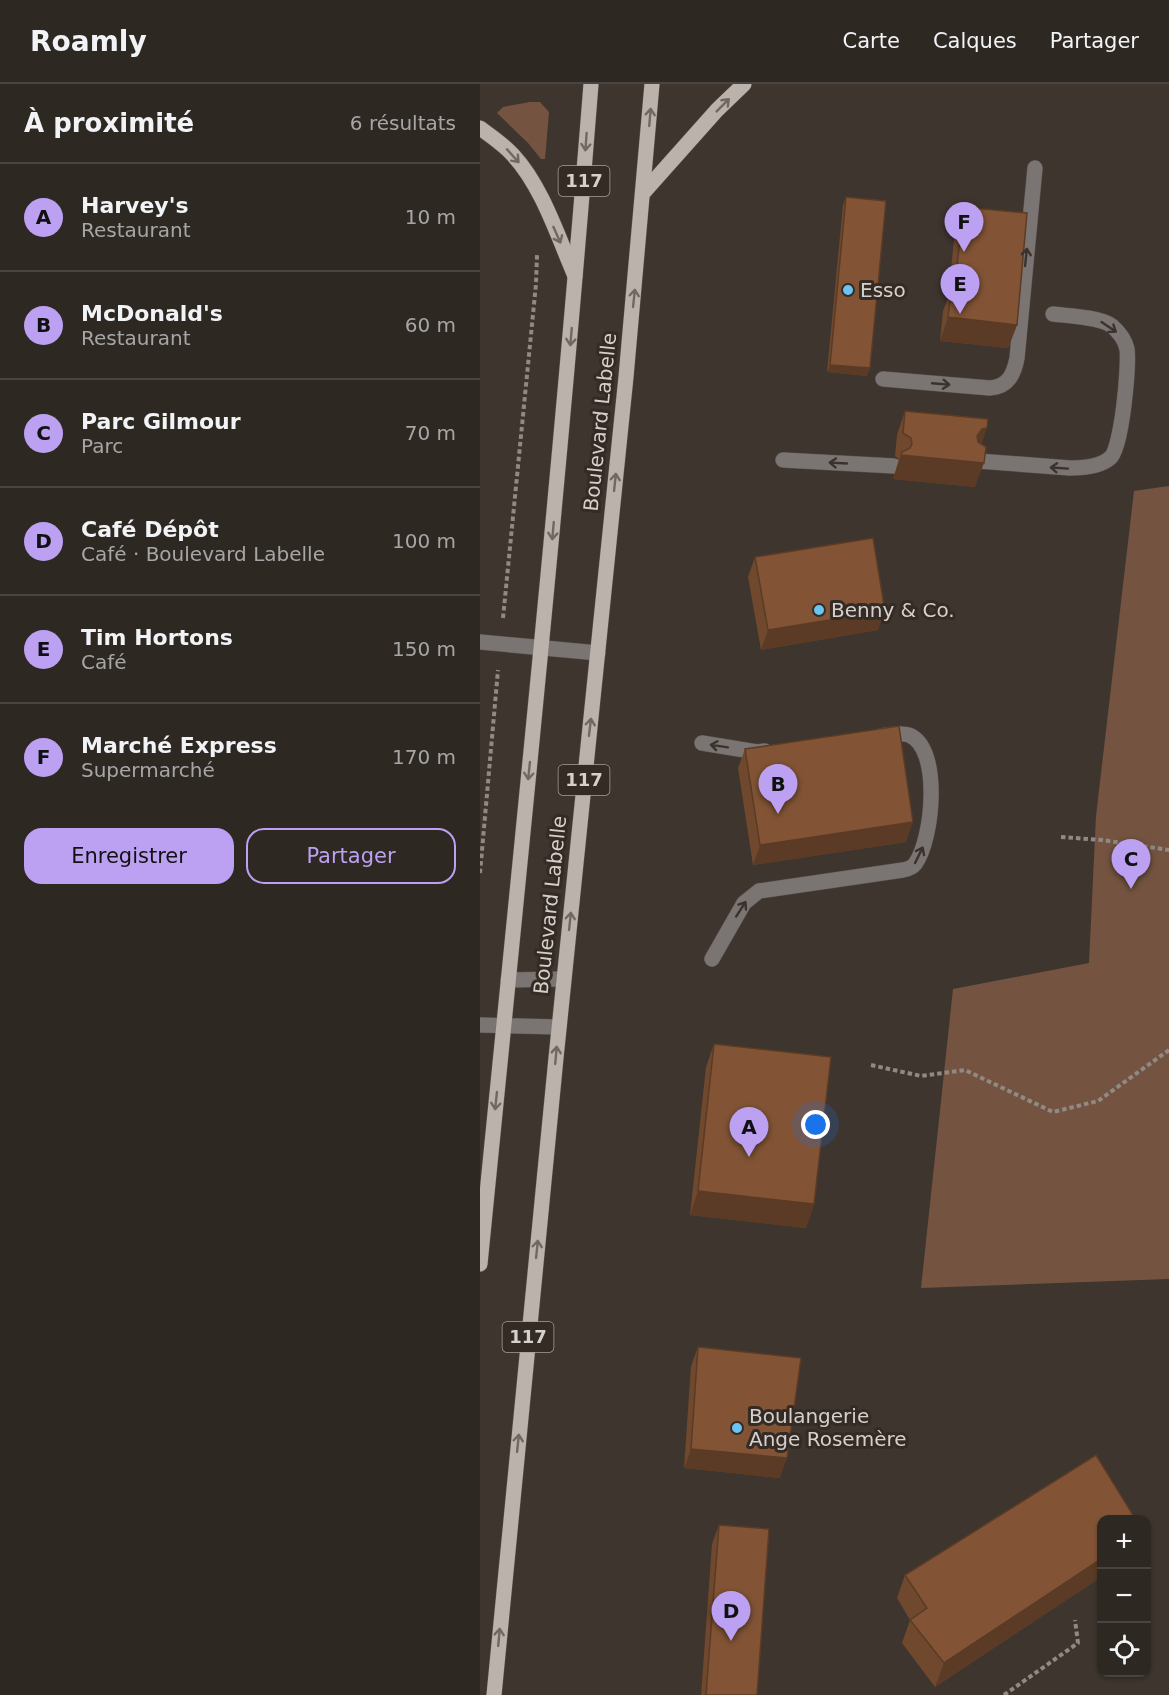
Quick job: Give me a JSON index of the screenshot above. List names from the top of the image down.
{
  "streets": {
    "main road": ["117", "Boulevard Labelle"]
  },
  "places": ["Esso", "Benny & Co.", "Boulangerie Ange Rosemère"],
  "page": {
    "header": "Roamly",
    "nav": ["Carte", "Calques", "Partager"],
    "heading": ["À proximité", "6 résultats"],
    "list": [
      {
        "mark": "A",
        "name": "Harvey's",
        "note": "Restaurant",
        "value": "10 m"
      },
      {
        "mark": "B",
        "name": "McDonald's",
        "note": "Restaurant",
        "value": "60 m"
      },
      {
        "mark": "C",
        "name": "Parc Gilmour",
        "note": "Parc",
        "value": "70 m"
      },
      {
        "mark": "D",
        "name": "Café Dépôt",
        "note": "Café · Boulevard Labelle",
        "value": "100 m"
      },
      {
        "mark": "E",
        "name": "Tim Hortons",
        "note": "Café",
        "value": "150 m"
      },
      {
        "mark": "F",
        "name": "Marché Express",
        "note": "Supermarché",
        "value": "170 m"
      }
    ],
    "pins": [
      "F",
      "E",
      "B",
      "C",
      "A",
      "D"
    ],
    "buttons": ["Enregistrer", "Partager"],
    "map_buttons": ["+", "−"]
  }
}
